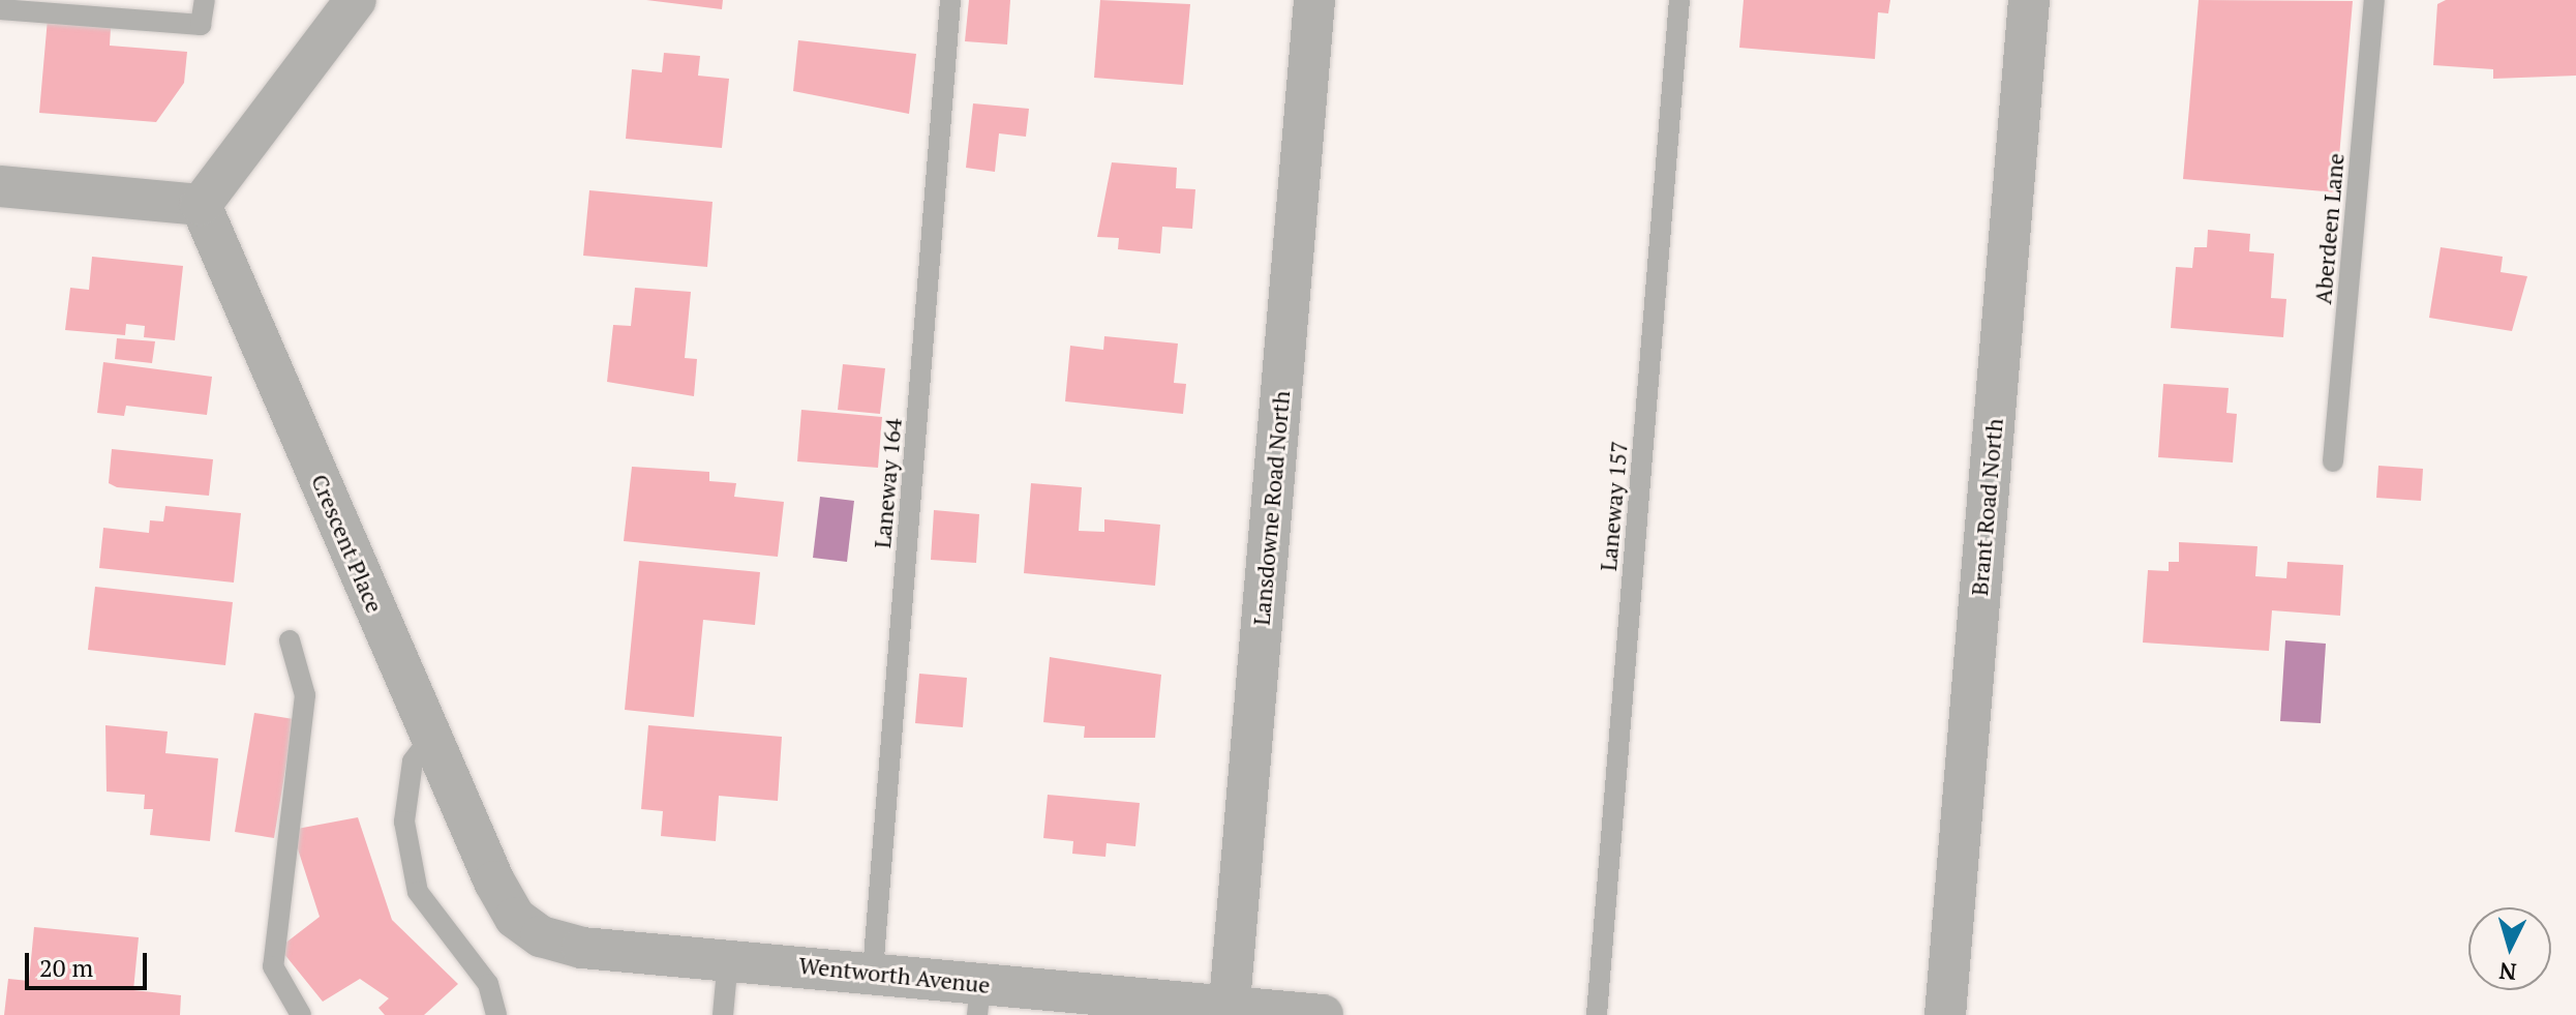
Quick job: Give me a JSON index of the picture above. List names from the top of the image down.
{
  "streets": {
    "street": [
      "Brant Road North",
      "Lansdowne Road North",
      "Crescent Place",
      "Wentworth Avenue"
    ],
    "lane": ["Aberdeen Lane", "Laneway 164", "Laneway 157"]
  },
  "crossings": [
    ["Laneway 164", "Wentworth Avenue"],
    ["Lansdowne Road North", "Wentworth Avenue"],
    ["Crescent Place", "Wentworth Avenue"]
  ],
  "scale_bar": "20 m",
  "north": "bottom"
}
